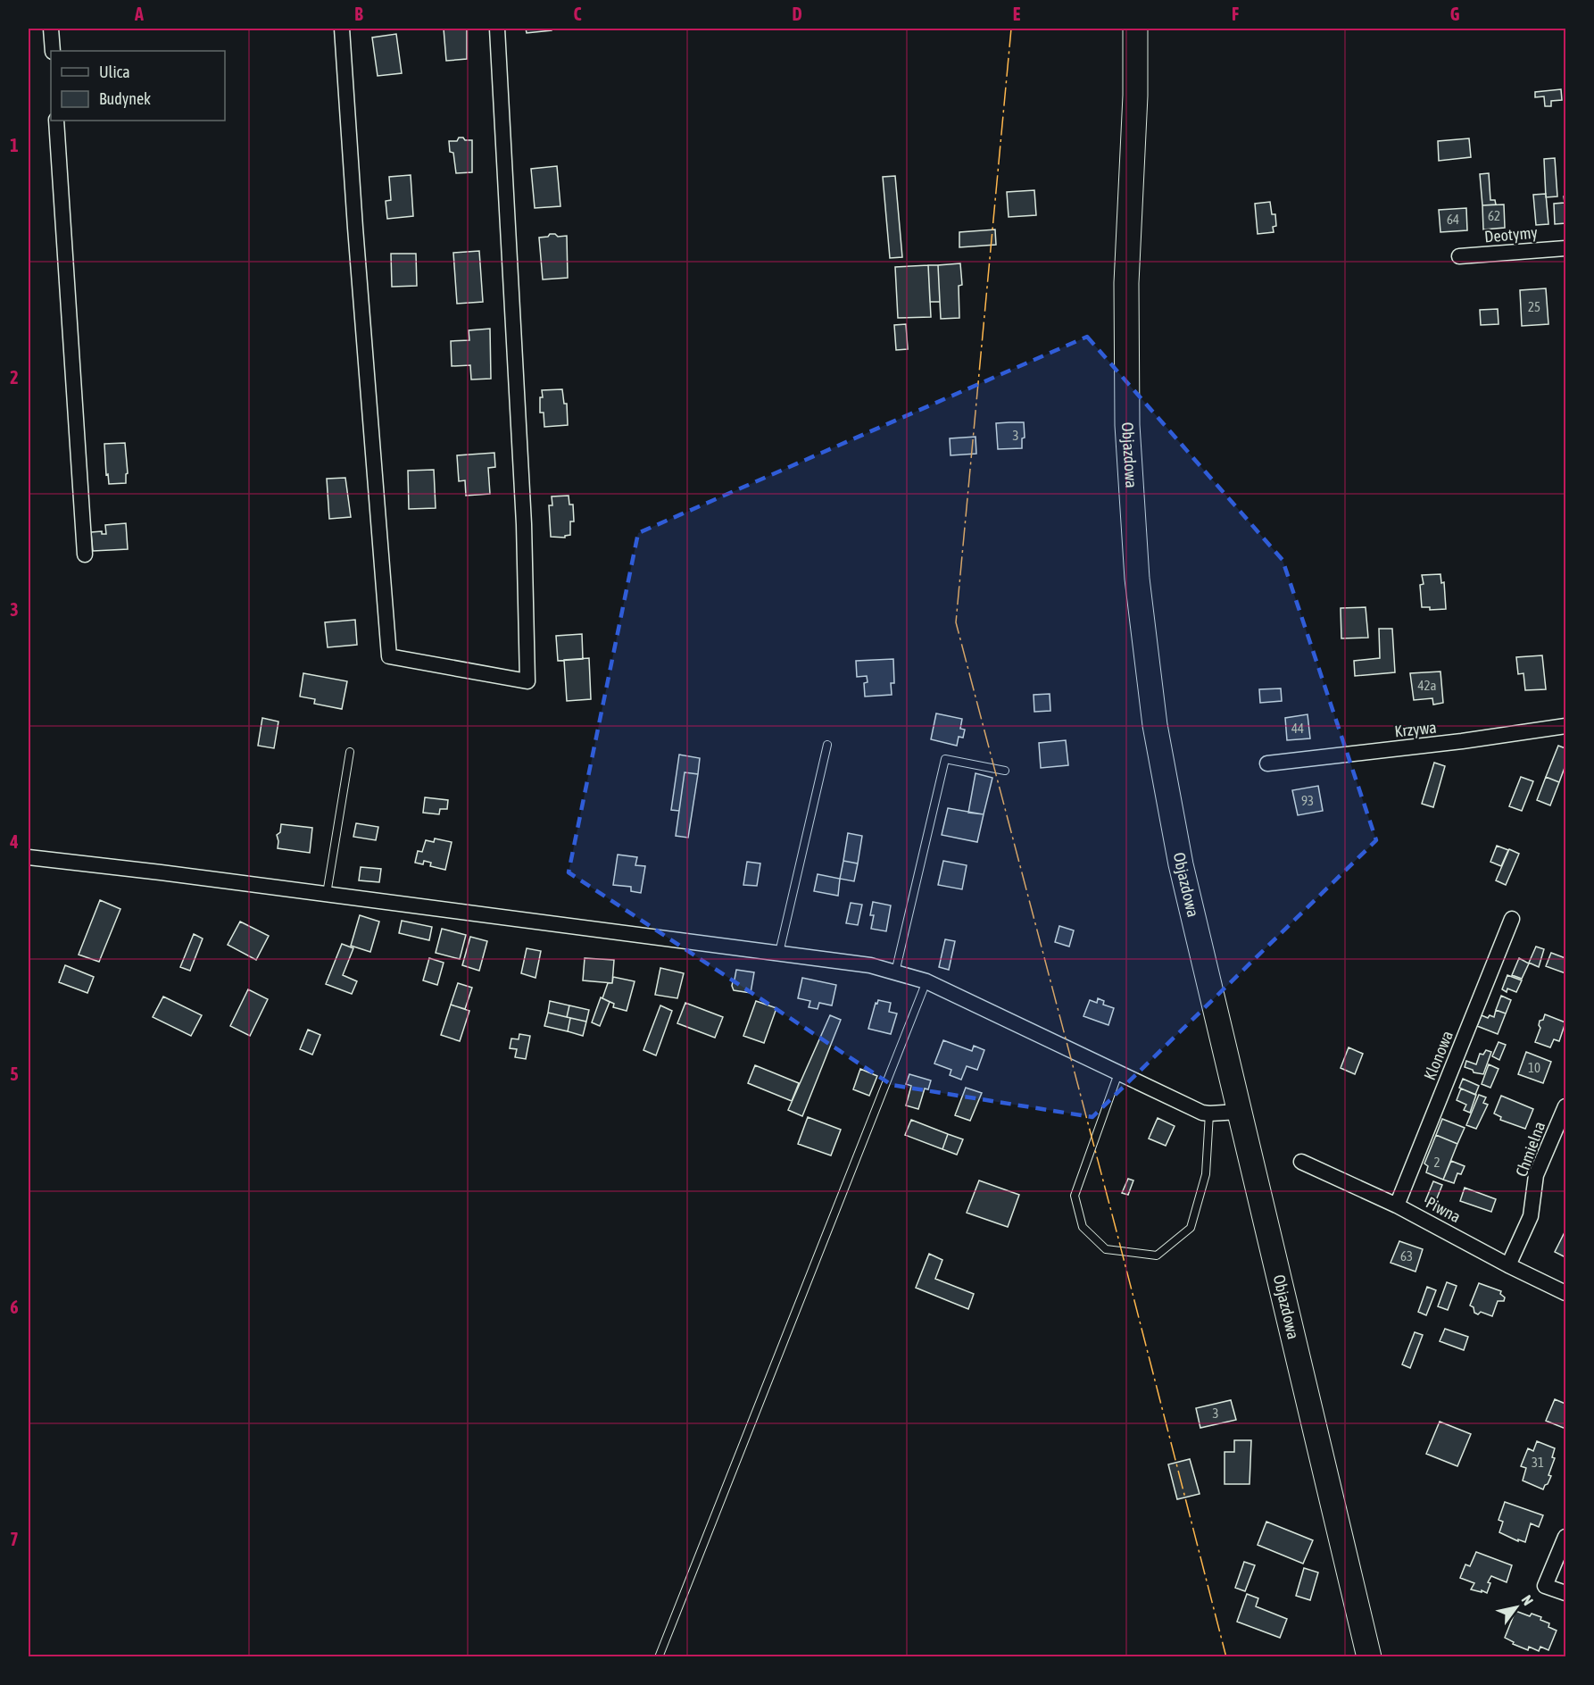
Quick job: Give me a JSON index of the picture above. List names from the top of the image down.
{
  "streets": {
    "main road": ["Objazdowa"],
    "street": [
      "Deotymy",
      "Krzywa",
      "Klonowa",
      "Chmielna",
      "Piwna"
    ]
  },
  "crossings": [
    ["Klonowa", "Piwna"],
    ["Chmielna", "Piwna"]
  ],
  "house_numbers": [
    "62",
    "64",
    "25",
    "3",
    "42a",
    "44",
    "93",
    "10",
    "2",
    "63",
    "3",
    "31"
  ],
  "legend": ["Ulica", "Budynek"],
  "north": "top right",
  "grid": {
    "columns": [
      "A",
      "B",
      "C",
      "D",
      "E",
      "F",
      "G"
    ],
    "rows": [
      "1",
      "2",
      "3",
      "4",
      "5",
      "6",
      "7"
    ]
  }
}
